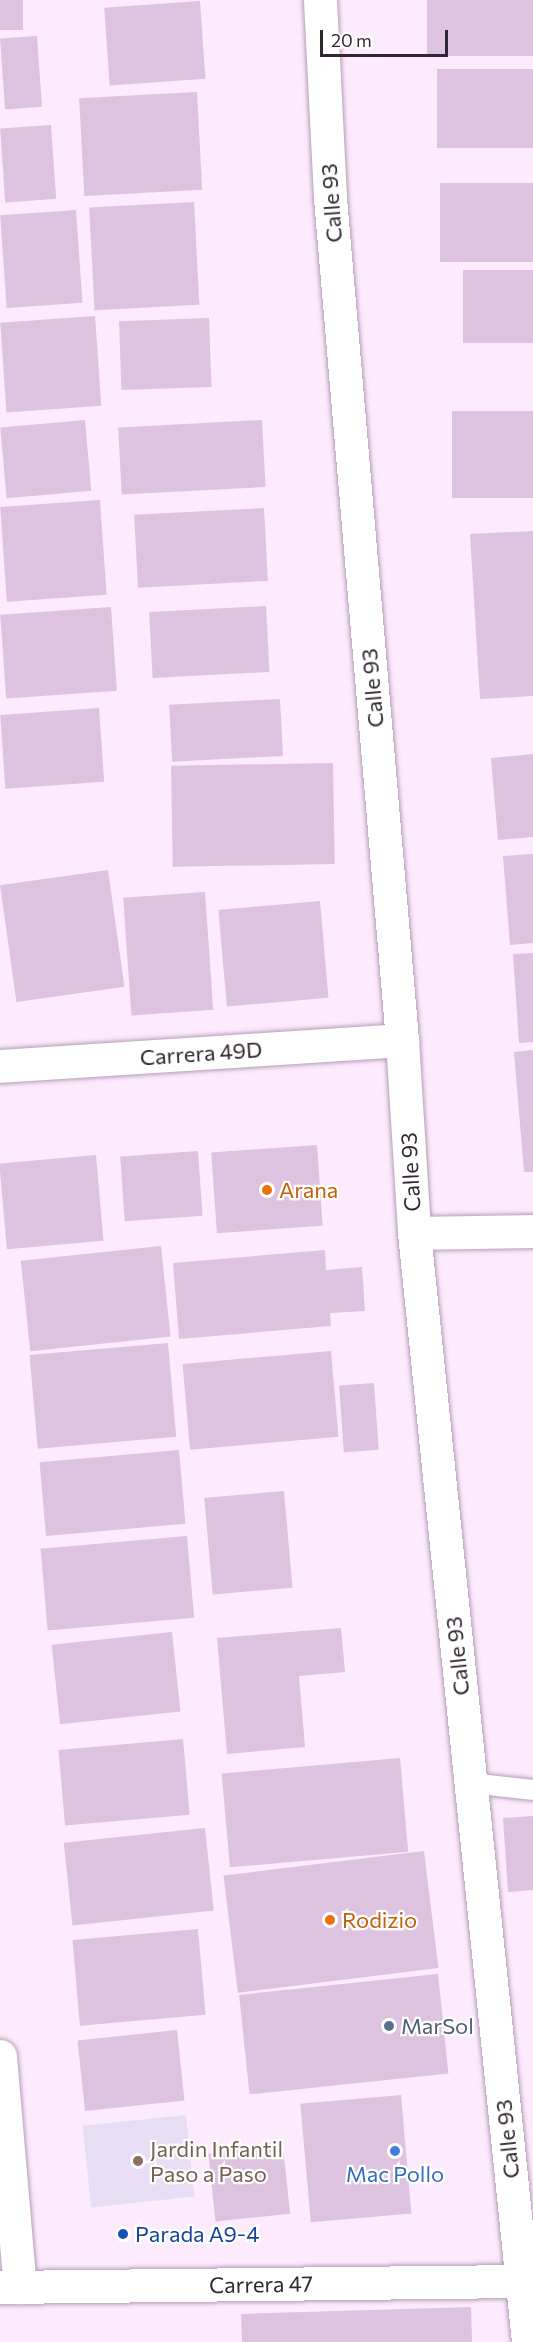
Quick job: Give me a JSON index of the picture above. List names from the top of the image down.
{
  "streets": {
    "street": ["Calle 93", "Carrera 49D", "Carrera 47"]
  },
  "crossings": [
    ["Calle 93", "Carrera 49D"],
    ["Calle 93", "Carrera 47"]
  ],
  "places": [
    "Arana",
    "Rodizio",
    "MarSol",
    "Mac Pollo",
    "Jardin Infantil Paso a Paso",
    "Parada A9-4"
  ],
  "scale_bar": "20 m"
}
